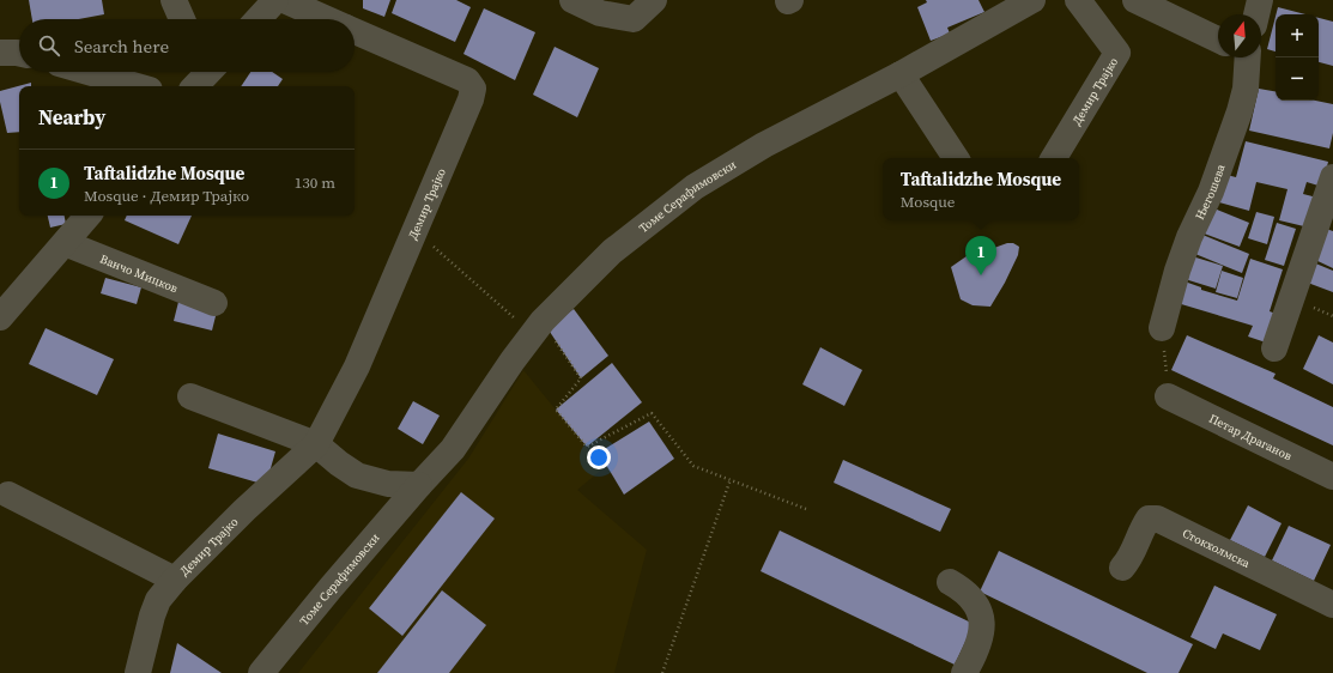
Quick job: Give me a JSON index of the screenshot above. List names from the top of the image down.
{
  "streets": {
    "street": [
      "Демир Трајко",
      "Његошева",
      "Томе Серафимовски",
      "Ванчо Мицков",
      "Петар Драганов",
      "Стокхолмска"
    ]
  },
  "north": "top",
  "page": {
    "map_buttons": ["+", "−"],
    "search": "Search here",
    "heading": "Nearby",
    "list": [
      {
        "mark": "1",
        "name": "Taftalidzhe Mosque",
        "note": "Mosque · Демир Трајко",
        "value": "130 m"
      }
    ],
    "popup": ["Taftalidzhe Mosque", "Mosque"],
    "pins": "1"
  }
}
